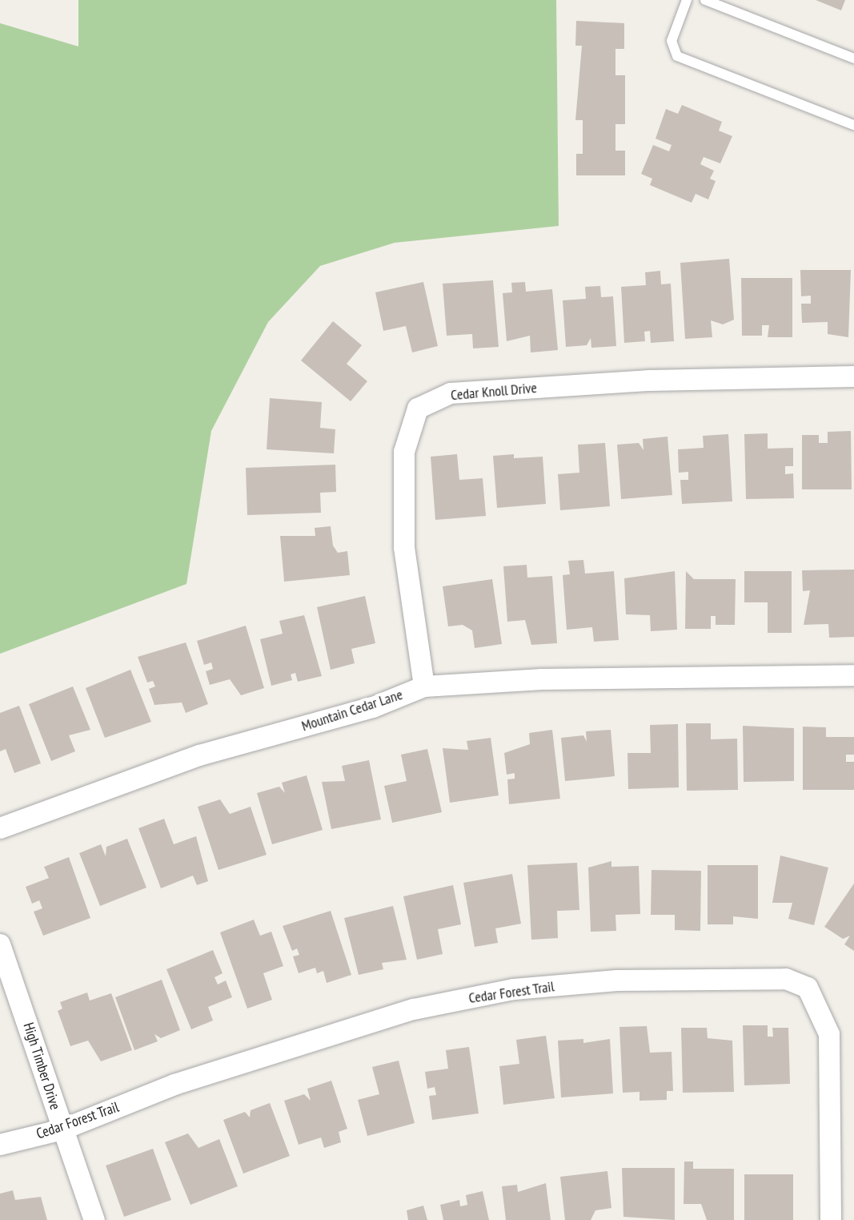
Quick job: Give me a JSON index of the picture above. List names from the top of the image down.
{
  "streets": {
    "street": [
      "Cedar Knoll Drive",
      "Mountain Cedar Lane",
      "Cedar Forest Trail",
      "High Timber Drive"
    ]
  },
  "crossings": [
    ["Cedar Knoll Drive", "Mountain Cedar Lane"],
    ["Cedar Forest Trail", "High Timber Drive"]
  ]
}
